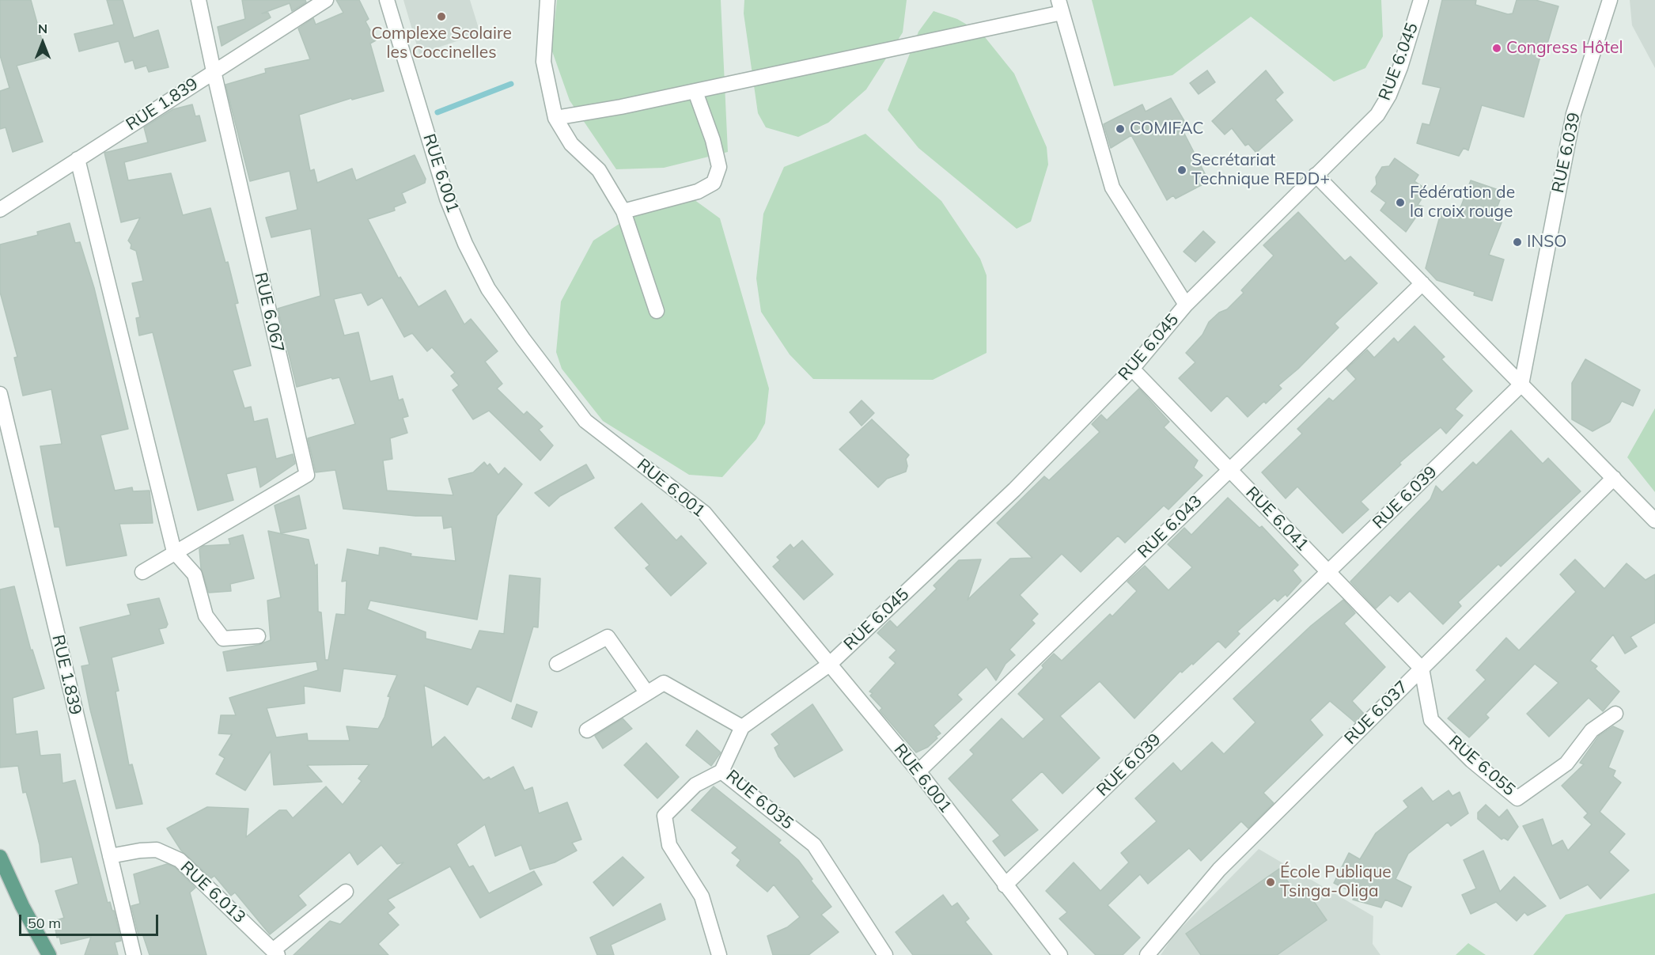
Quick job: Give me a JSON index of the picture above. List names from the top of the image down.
{
  "streets": {
    "street": [
      "RUE 6.045",
      "RUE 1.839",
      "RUE 6.039",
      "RUE 6.001",
      "RUE 6.067",
      "RUE 6.041",
      "RUE 6.043",
      "RUE 6.037",
      "RUE 6.055",
      "RUE 6.035",
      "RUE 6.013"
    ]
  },
  "crossings": [
    ["RUE 6.045", "RUE 6.001"],
    ["RUE 6.045", "RUE 6.041"],
    ["RUE 6.045", "RUE 6.035"],
    ["RUE 1.839", "RUE 6.067"],
    ["RUE 1.839", "RUE 6.013"],
    ["RUE 6.039", "RUE 6.001"],
    ["RUE 6.039", "RUE 6.041"],
    ["RUE 6.001", "RUE 6.043"],
    ["RUE 6.001", "RUE 6.035"],
    ["RUE 6.041", "RUE 6.043"],
    ["RUE 6.041", "RUE 6.037"],
    ["RUE 6.041", "RUE 6.055"],
    ["RUE 6.037", "RUE 6.055"]
  ],
  "places": [
    "Complexe Scolaire les Coccinelles",
    "Congress Hôtel",
    "COMIFAC",
    "Secrétariat Technique REDD+",
    "Fédération de la croix rouge",
    "INSO",
    "École Publique Tsinga-Oliga"
  ],
  "scale_bar": "50 m",
  "north": "top"
}
